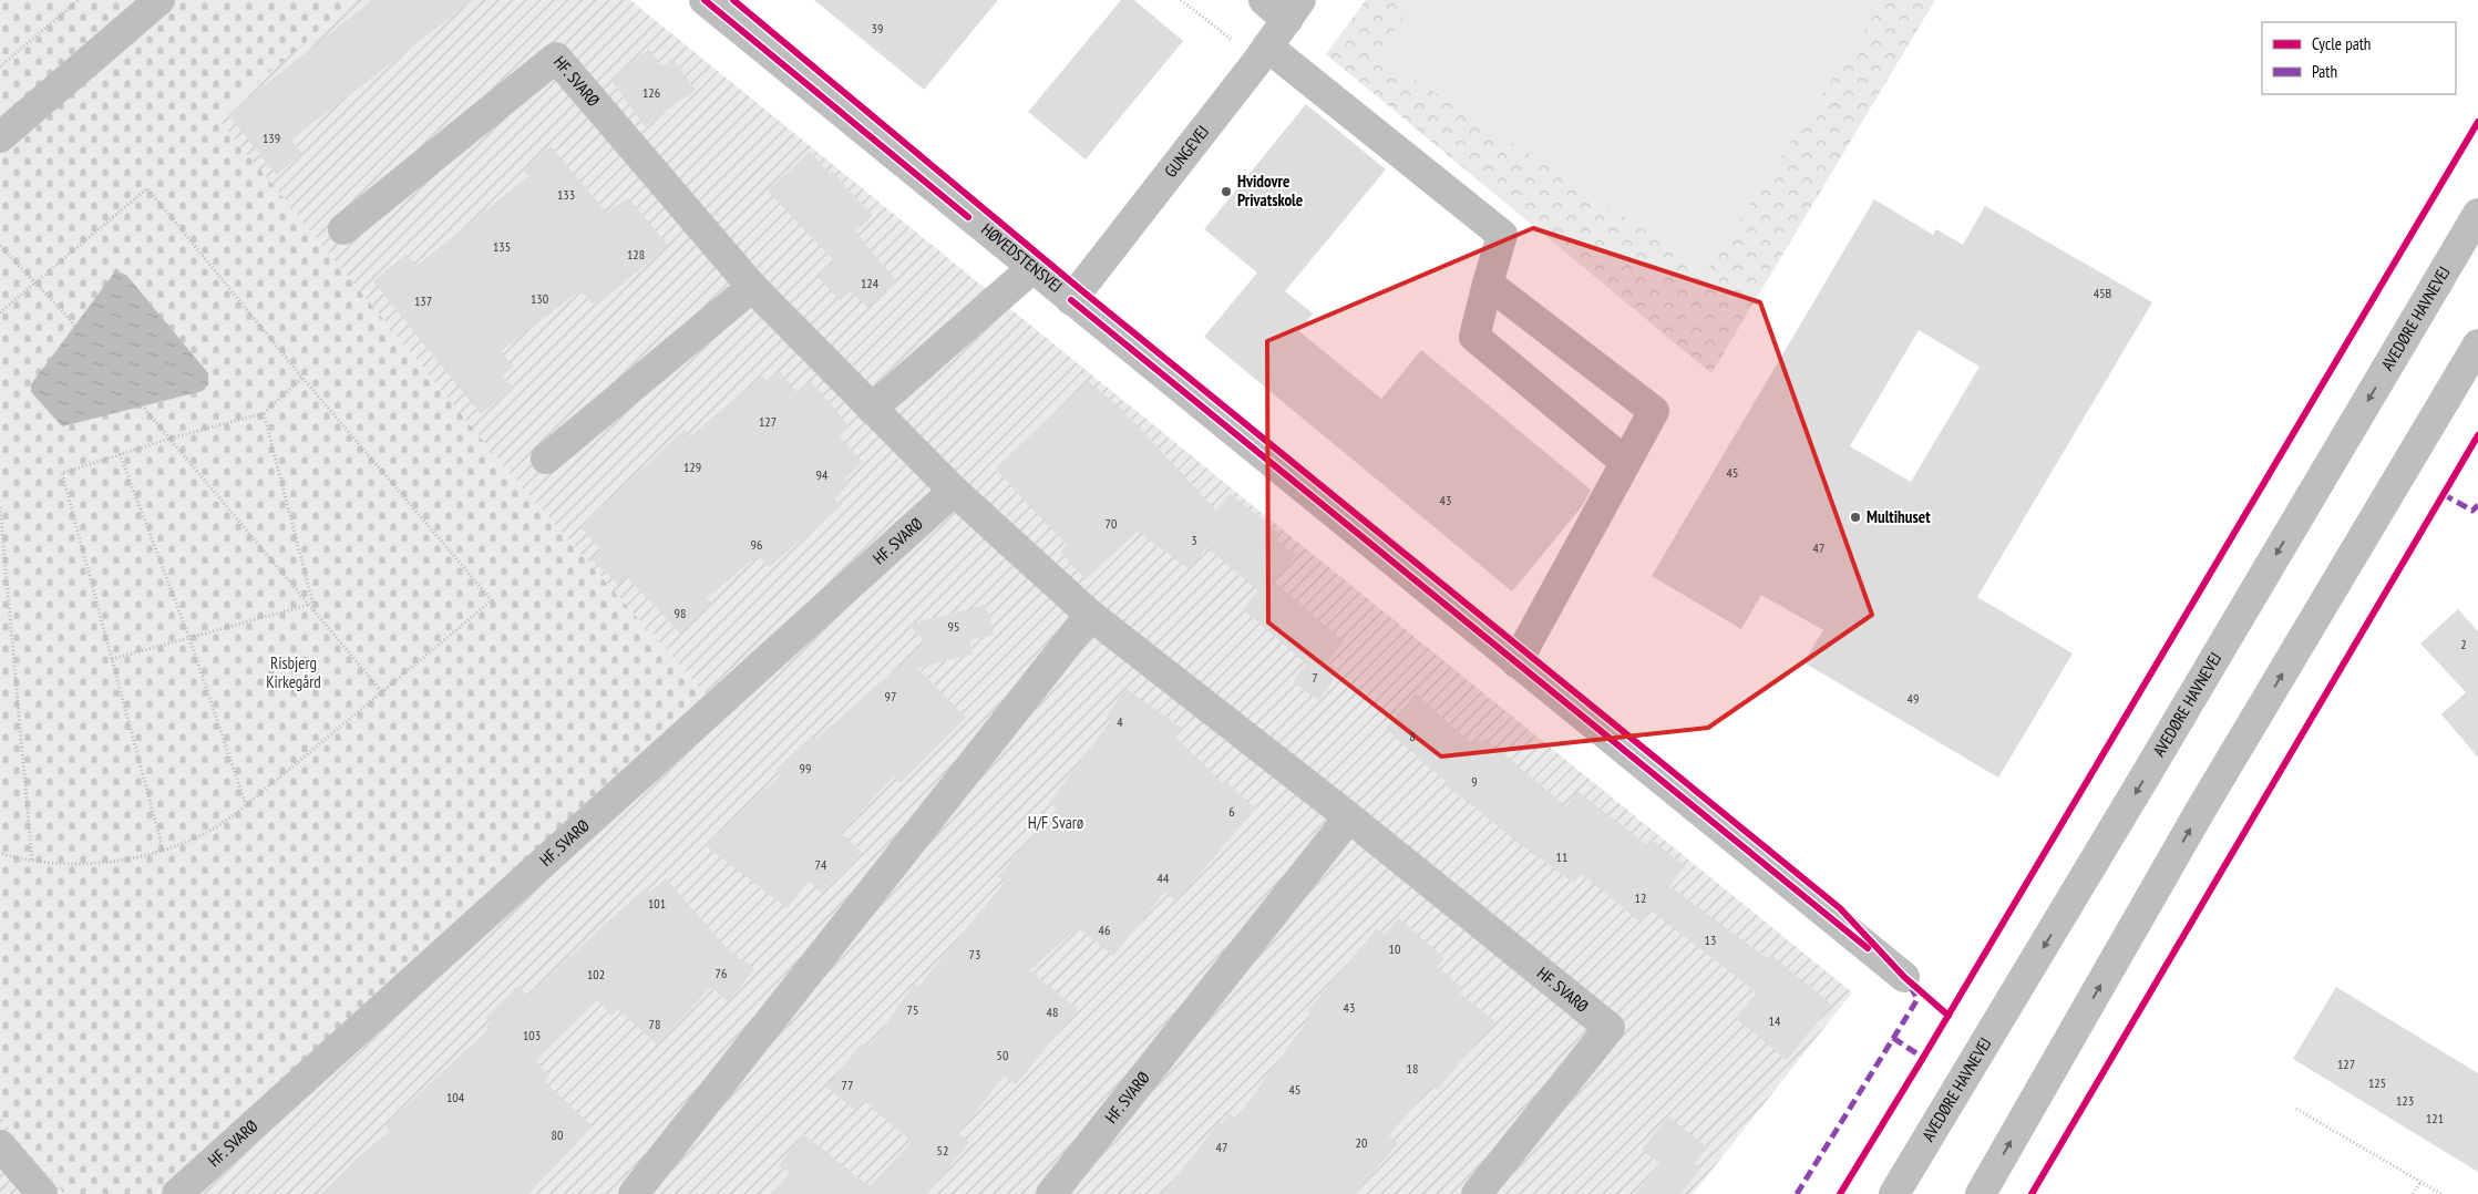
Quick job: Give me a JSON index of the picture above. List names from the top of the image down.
{
  "streets": {
    "street": [
      "HF. SVARØ",
      "GUNGEVEJ",
      "HØVEDSTENSVEJ",
      "AVEDØRE HAVNEVEJ"
    ]
  },
  "crossings": [
    ["GUNGEVEJ", "HØVEDSTENSVEJ"]
  ],
  "parks": ["Risbjerg Kirkegård", "H/F Svarø"],
  "places": ["Hvidovre Privatskole", "Multihuset"],
  "house_numbers": [
    "39",
    "126",
    "139",
    "133",
    "135",
    "128",
    "124",
    "45B",
    "130",
    "137",
    "127",
    "129",
    "45",
    "94",
    "43",
    "70",
    "3",
    "96",
    "47",
    "98",
    "95",
    "2",
    "7",
    "97",
    "49",
    "4",
    "8",
    "99",
    "9",
    "6",
    "11",
    "74",
    "44",
    "12",
    "101",
    "46",
    "13",
    "10",
    "73",
    "76",
    "102",
    "43",
    "75",
    "48",
    "14",
    "78",
    "103",
    "50",
    "127",
    "18",
    "125",
    "77",
    "45",
    "104",
    "123",
    "121",
    "80",
    "20",
    "47",
    "52"
  ],
  "legend": ["Cycle path", "Path"]
}
